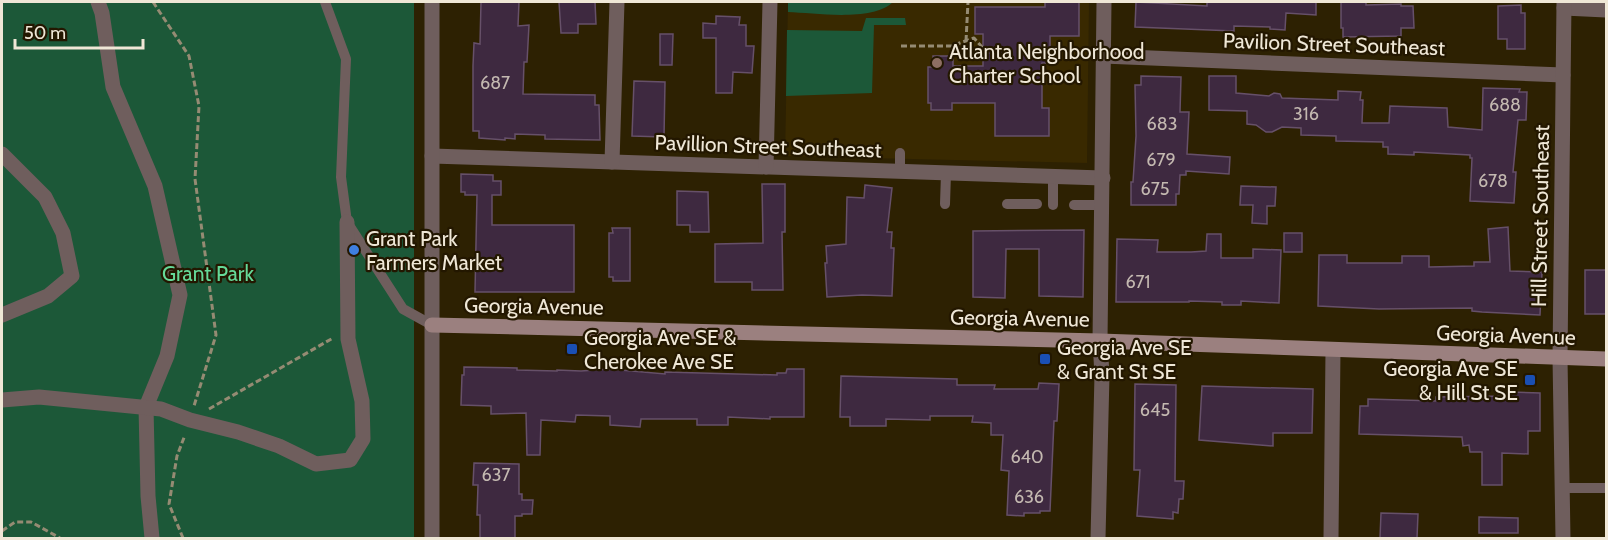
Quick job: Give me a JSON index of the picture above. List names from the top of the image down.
{
  "streets": {
    "main road": ["Georgia Avenue"],
    "street": ["Pavilion Street Southeast", "Pavillion Street Southeast", "Hill Street Southeast"]
  },
  "crossings": [
    ["Pavilion Street Southeast", "Hill Street Southeast"],
    ["Hill Street Southeast", "Georgia Avenue"]
  ],
  "parks": ["Grant Park"],
  "places": {
    "other": ["Atlanta Neighborhood Charter School", "Grant Park Farmers Market"],
    "transit": ["Georgia Ave SE & Cherokee Ave SE", "Georgia Ave SE & Grant St SE", "Georgia Ave SE & Hill St SE"]
  },
  "house_numbers": [
    "687",
    "688",
    "316",
    "683",
    "679",
    "678",
    "675",
    "671",
    "645",
    "640",
    "637",
    "636"
  ],
  "scale_bar": "50 m"
}
